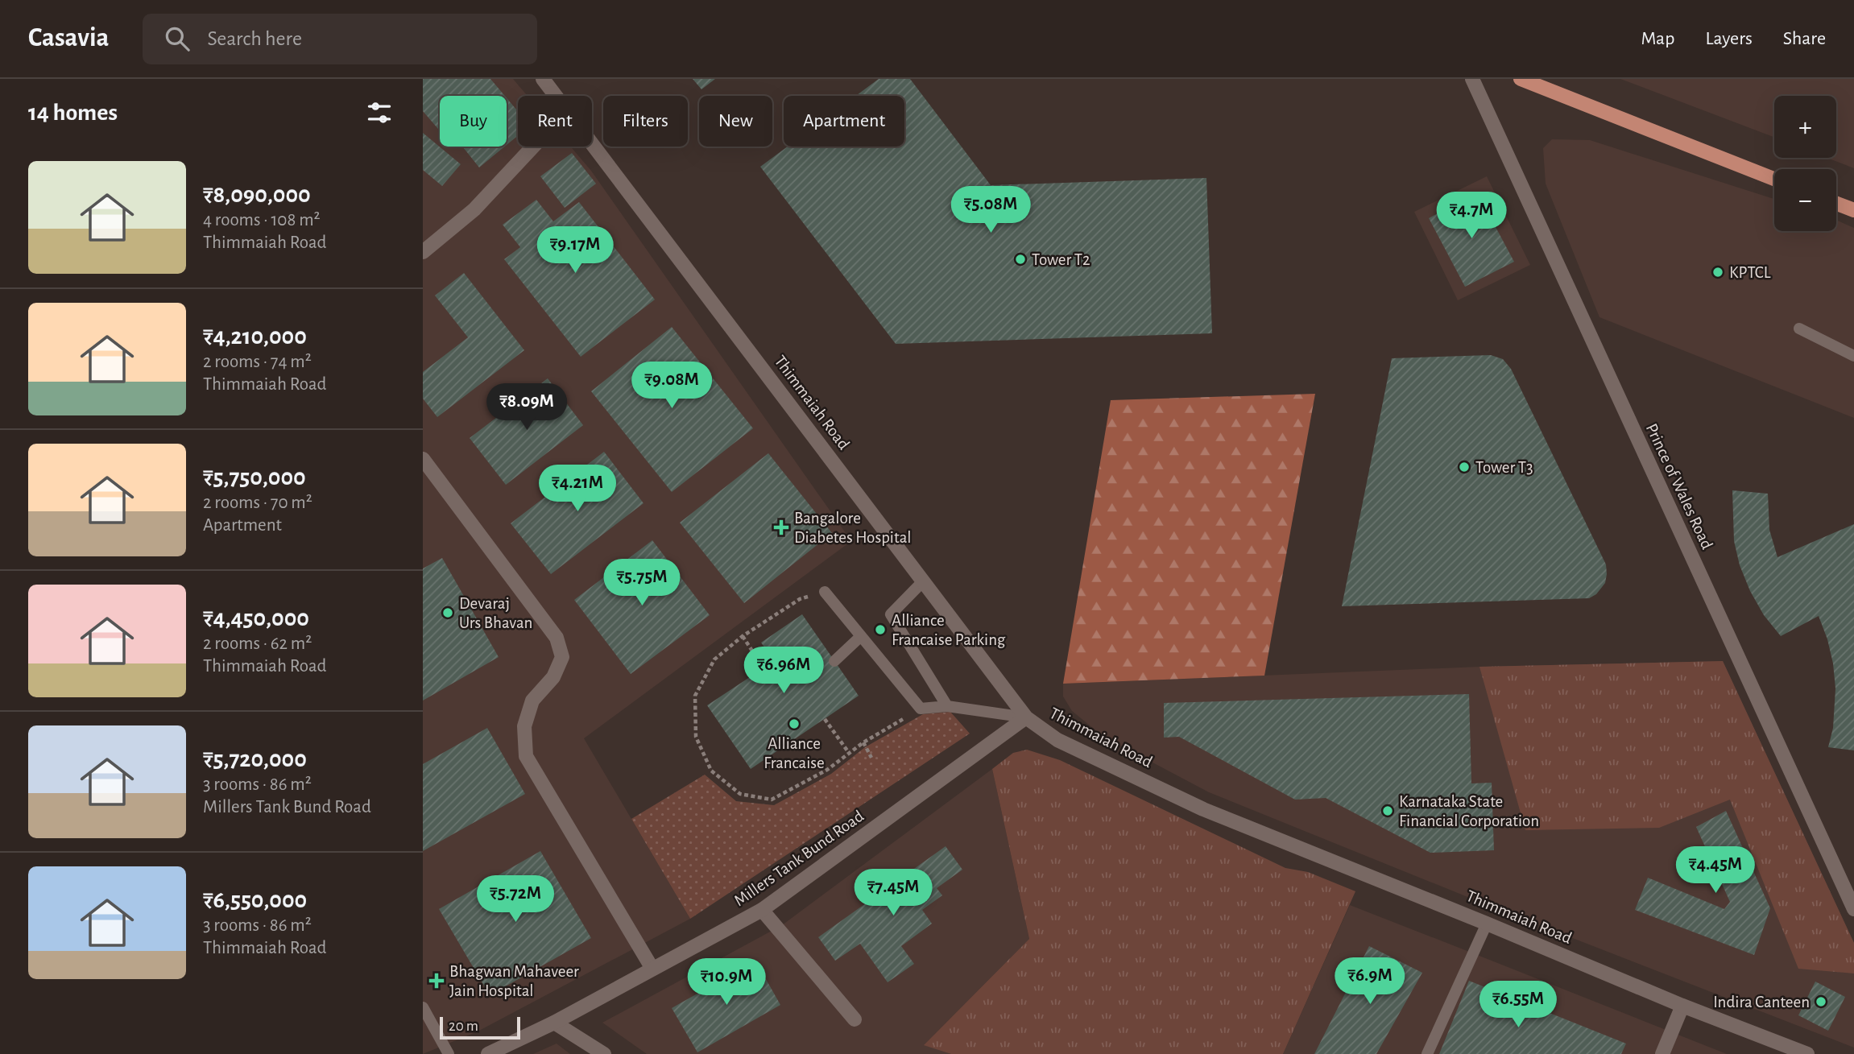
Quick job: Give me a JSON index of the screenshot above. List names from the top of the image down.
{
  "streets": {
    "street": ["Thimmaiah Road", "Prince of Wales Road", "Millers Tank Bund Road"]
  },
  "crossings": [
    ["Thimmaiah Road", "Millers Tank Bund Road"]
  ],
  "places": {
    "other": [
      "Tower T2",
      "KPTCL",
      "Tower T3",
      "Devaraj Urs Bhavan",
      "Alliance Francaise Parking",
      "Alliance Francaise",
      "Karnataka State Financial Corporation",
      "Indira Canteen"
    ],
    "health": ["Bangalore Diabetes Hospital", "Bhagwan Mahaveer Jain Hospital"]
  },
  "scale_bar": "20 m",
  "page": {
    "header": "Casavia",
    "search": "Search here",
    "nav": ["Map", "Layers", "Share"],
    "heading": "14 homes",
    "map_buttons": ["+", "−"],
    "chip": [
      "Buy",
      "Rent",
      "Filters",
      "New",
      "Apartment"
    ],
    "list": [
      {
        "name": "₹8,090,000",
        "note": "4 rooms · 108 m² · Thimmaiah Road"
      },
      {
        "name": "₹4,210,000",
        "note": "2 rooms · 74 m² · Thimmaiah Road"
      },
      {
        "name": "₹5,750,000",
        "note": "2 rooms · 70 m² · Apartment"
      },
      {
        "name": "₹4,450,000",
        "note": "2 rooms · 62 m² · Thimmaiah Road"
      },
      {
        "name": "₹5,720,000",
        "note": "3 rooms · 86 m² · Millers Tank Bund Road"
      },
      {
        "name": "₹6,550,000",
        "note": "3 rooms · 86 m² · Thimmaiah Road"
      }
    ],
    "price": [
      "₹5.08M",
      "₹4.7M",
      "₹9.17M",
      "₹9.08M",
      "₹8.09M",
      "₹4.21M",
      "₹5.75M",
      "₹6.96M",
      "₹4.45M",
      "₹7.45M",
      "₹5.72M",
      "₹6.9M",
      "₹10.9M",
      "₹6.55M"
    ],
    "scale": "20 m"
  }
}
